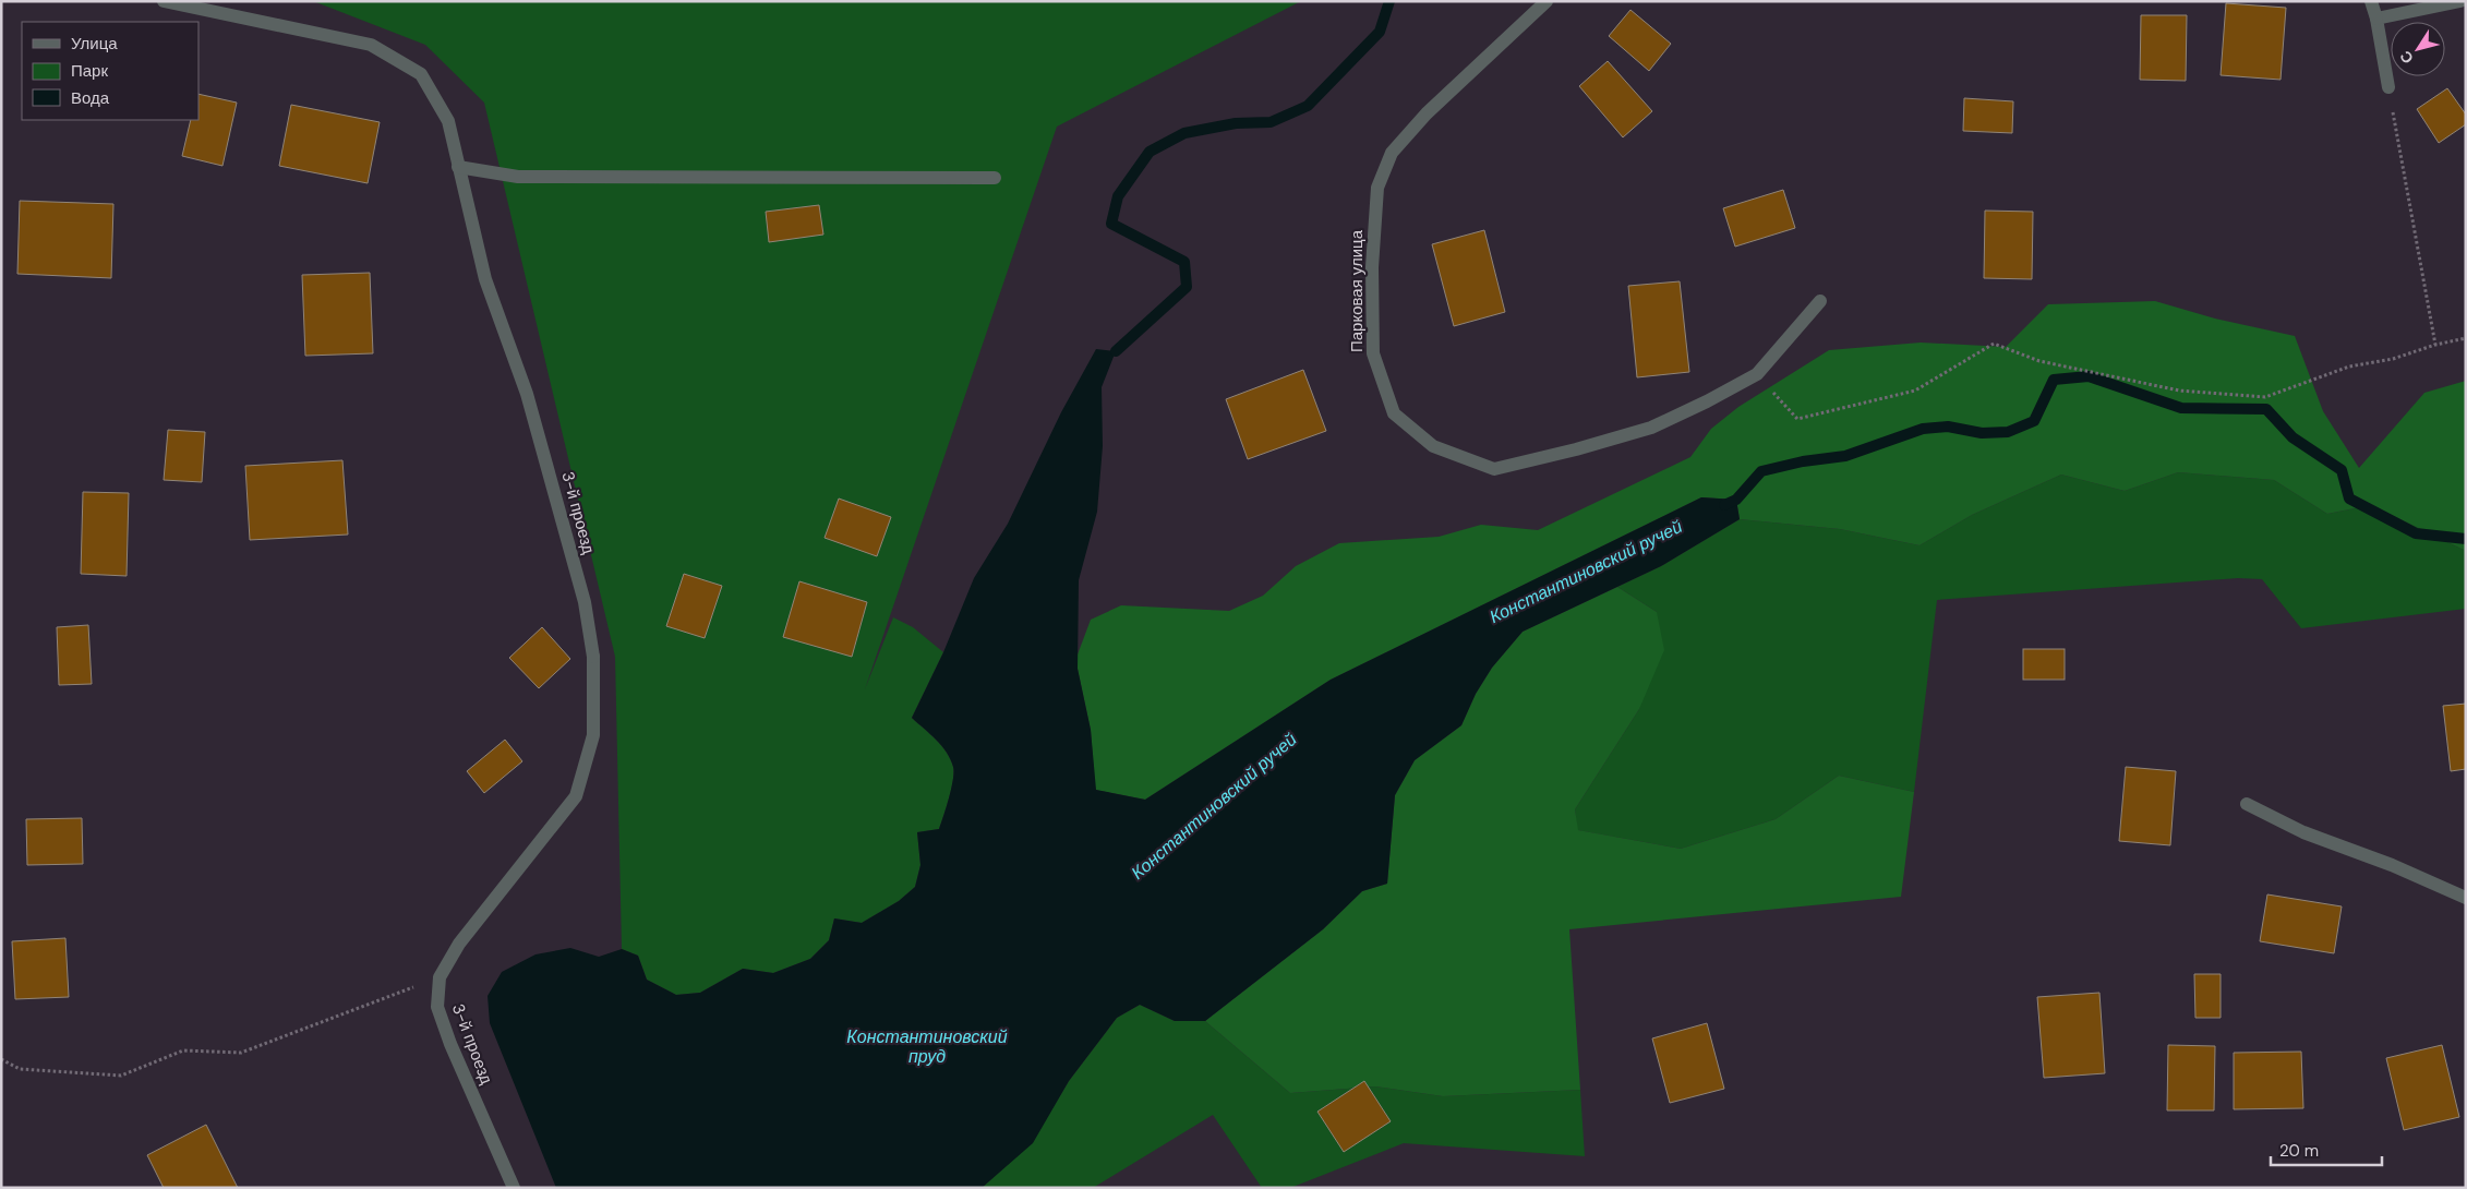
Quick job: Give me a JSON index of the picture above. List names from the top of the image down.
{
  "streets": {
    "street": ["Парковая улица", "3-й проезд"]
  },
  "water": ["Константиновский ручей", "Константиновский пруд"],
  "legend": ["Улица", "Парк", "Вода"],
  "scale_bar": "20 m",
  "north": "bottom left"
}
